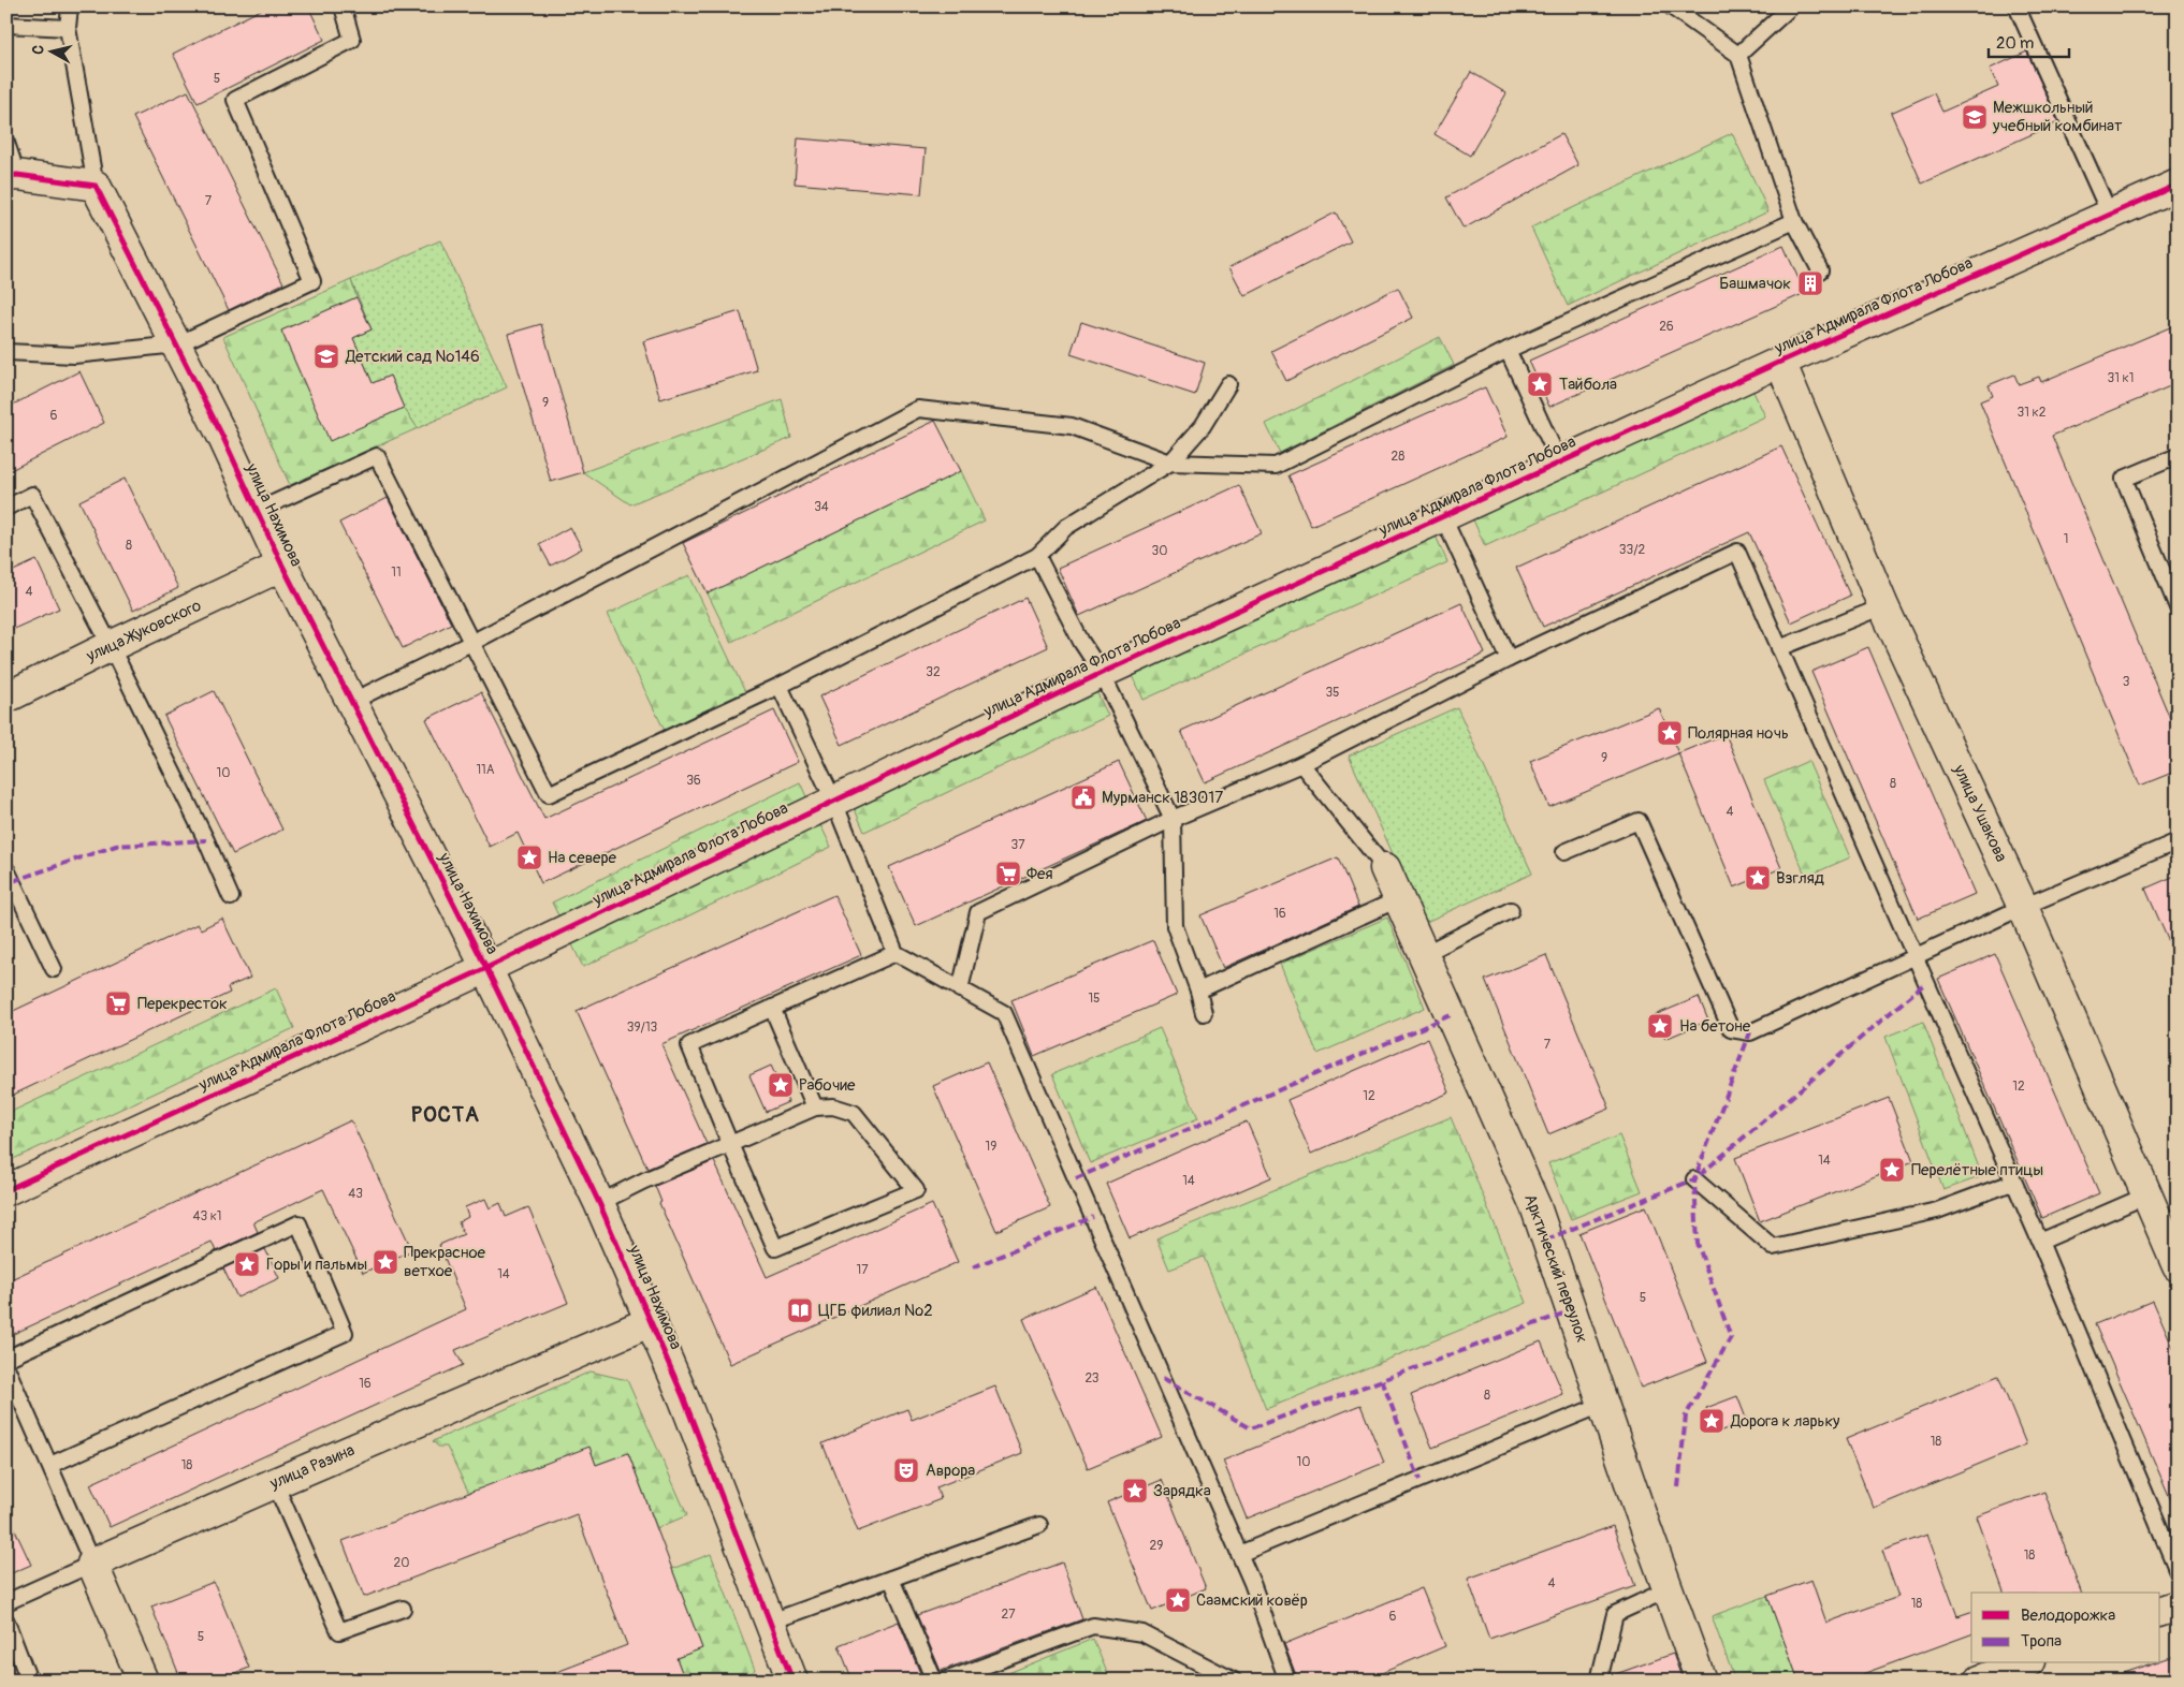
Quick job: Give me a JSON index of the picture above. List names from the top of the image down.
{
  "streets": {
    "street": [
      "улица Адмирала Флота Лобова",
      "улица Нахимова",
      "улица Жуковского",
      "улица Ушакова",
      "Арктический переулок",
      "улица Разина"
    ]
  },
  "crossings": [
    ["улица Адмирала Флота Лобова", "улица Нахимова"],
    ["улица Адмирала Флота Лобова", "улица Ушакова"],
    ["улица Нахимова", "улица Жуковского"],
    ["улица Нахимова", "улица Разина"]
  ],
  "districts": ["РОСТА"],
  "places": {
    "school or university": ["Межшкольный учебный комбинат", "Детский сад №146"],
    "building": ["Башмачок"],
    "place": [
      "Тайбола",
      "Полярная ночь",
      "На севере",
      "Взгляд",
      "На бетоне",
      "Рабочие",
      "Перелётные птицы",
      "Прекрасное ветхое",
      "Горы и пальмы",
      "Дорога к ларьку",
      "Зарядка",
      "Саамский ковёр"
    ],
    "public building": ["Мурманск 183017"],
    "supermarket": ["Фея", "Перекресток"],
    "library": ["ЦГБ филиал №2"],
    "theatre": ["Аврора"]
  },
  "house_numbers": [
    "5",
    "7",
    "26",
    "31 к1",
    "9",
    "31 к2",
    "6",
    "28",
    "34",
    "1",
    "8",
    "33/2",
    "30",
    "11",
    "4",
    "32",
    "3",
    "35",
    "9",
    "11А",
    "10",
    "36",
    "8",
    "4",
    "37",
    "16",
    "15",
    "39/13",
    "7",
    "12",
    "12",
    "19",
    "14",
    "14",
    "43",
    "43 к1",
    "17",
    "14",
    "5",
    "23",
    "16",
    "8",
    "18",
    "10",
    "18",
    "29",
    "18",
    "20",
    "4",
    "18",
    "27",
    "6",
    "5"
  ],
  "legend": ["Велодорожка", "Тропа"],
  "scale_bar": "20 m",
  "north": "left"
}
